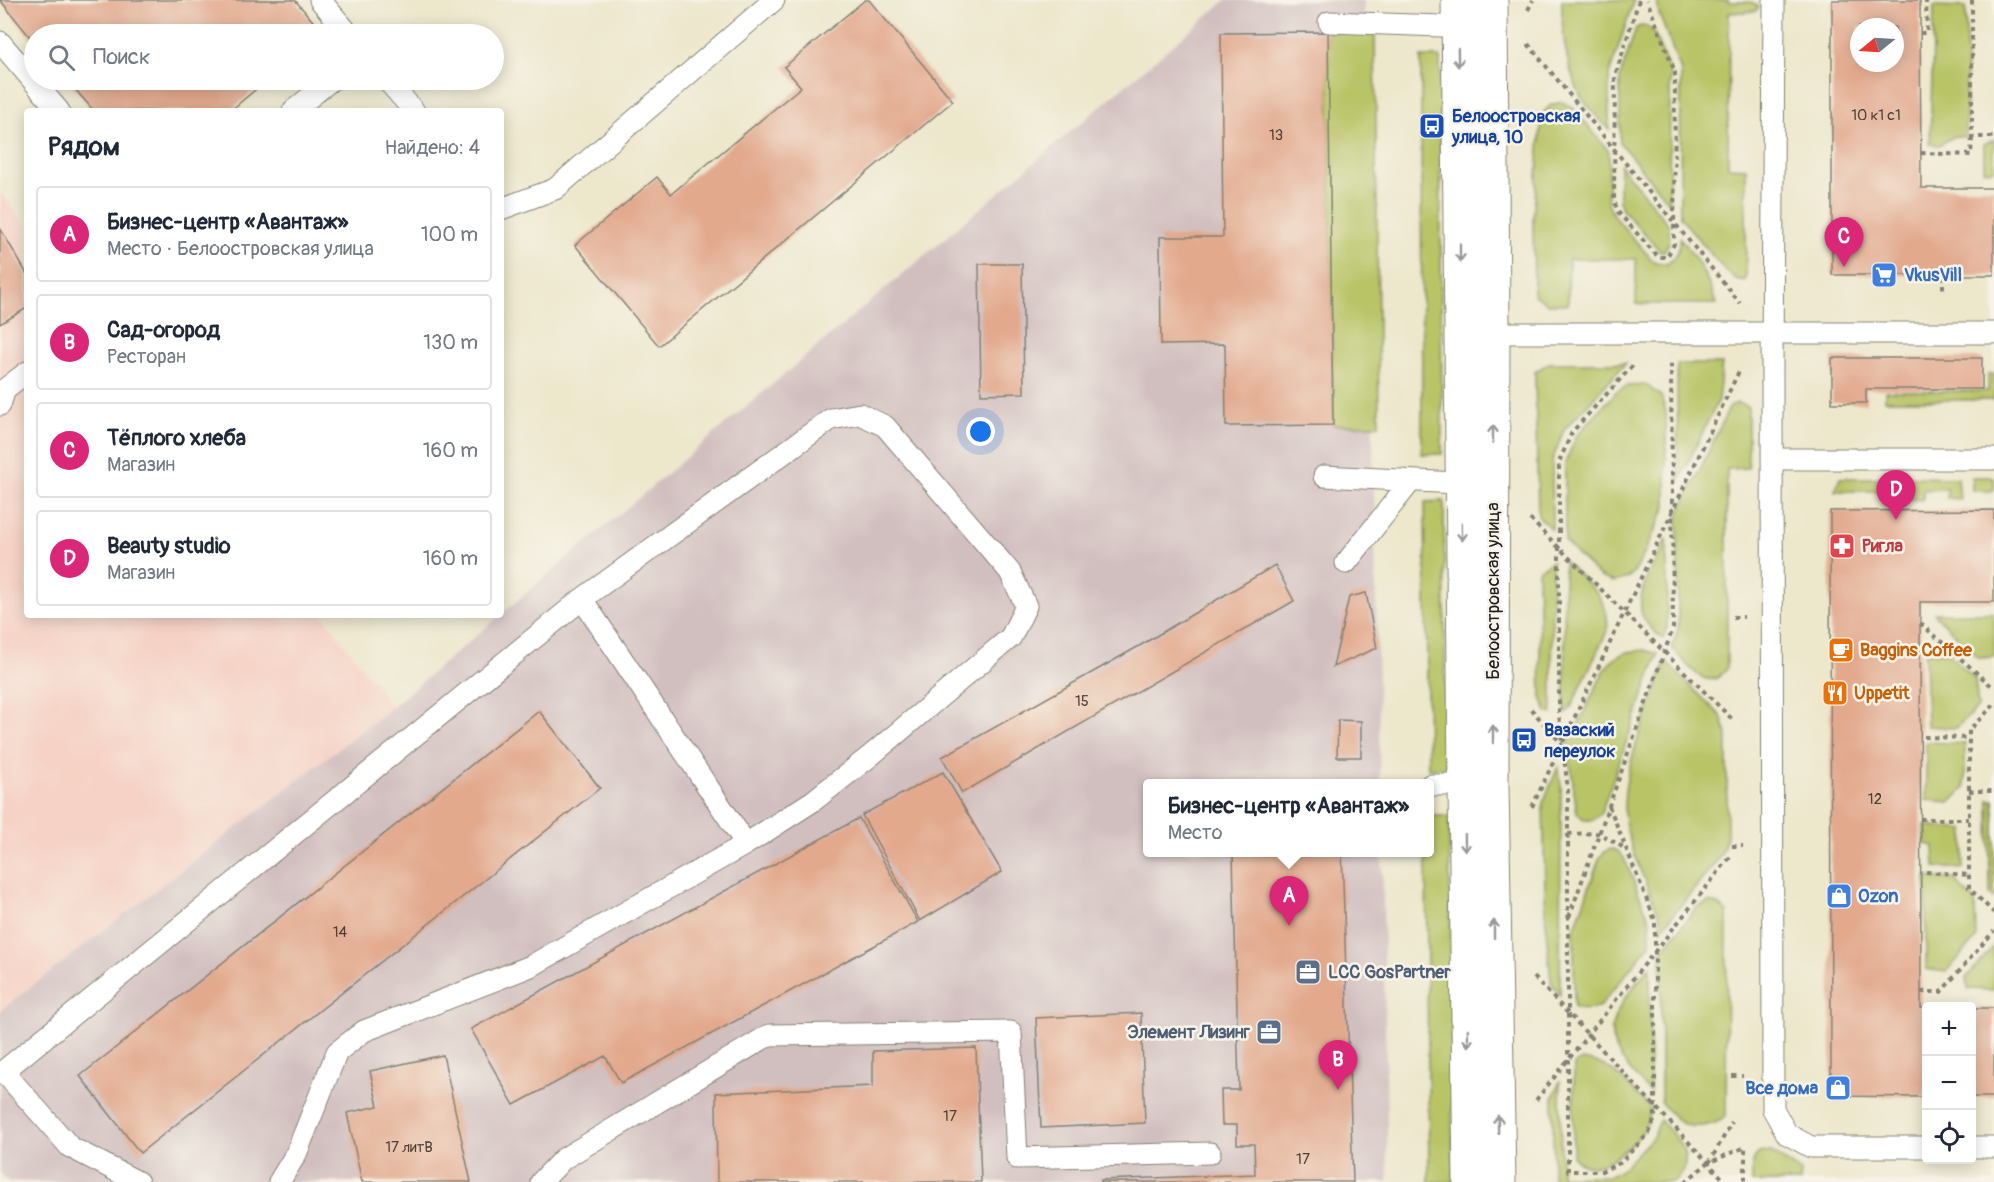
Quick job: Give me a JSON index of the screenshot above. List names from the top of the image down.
{
  "streets": {
    "street": ["Белоостровская улица"]
  },
  "places": {
    "bus stop": ["Белоостровская улица, 10", "Вазаский переулок"],
    "supermarket": ["VkusVill"],
    "pharmacy": ["Ригла"],
    "cafe": ["Baggins Coffee"],
    "restaurant": ["Uppetit"],
    "shop": ["Ozon", "Все дома"],
    "office": ["LCC GosPartner", "Элемент Лизинг"]
  },
  "house_numbers": [
    "10 к1 с1",
    "13",
    "15",
    "12",
    "14",
    "17",
    "17 литВ",
    "17"
  ],
  "north": "left",
  "page": {
    "search": "Поиск",
    "heading": ["Рядом", "Найдено: 4"],
    "list": [
      {
        "mark": "A",
        "name": "Бизнес-центр «Авантаж»",
        "note": "Место · Белоостровская улица",
        "value": "100 m"
      },
      {
        "mark": "B",
        "name": "Сад-огород",
        "note": "Ресторан",
        "value": "130 m"
      },
      {
        "mark": "C",
        "name": "Тёплого хлеба",
        "note": "Магазин",
        "value": "160 m"
      },
      {
        "mark": "D",
        "name": "Beauty studio",
        "note": "Магазин",
        "value": "160 m"
      }
    ],
    "pins": [
      "C",
      "D",
      "A",
      "B"
    ],
    "popup": ["Бизнес-центр «Авантаж»", "Место"],
    "map_buttons": ["+", "−"]
  }
}
